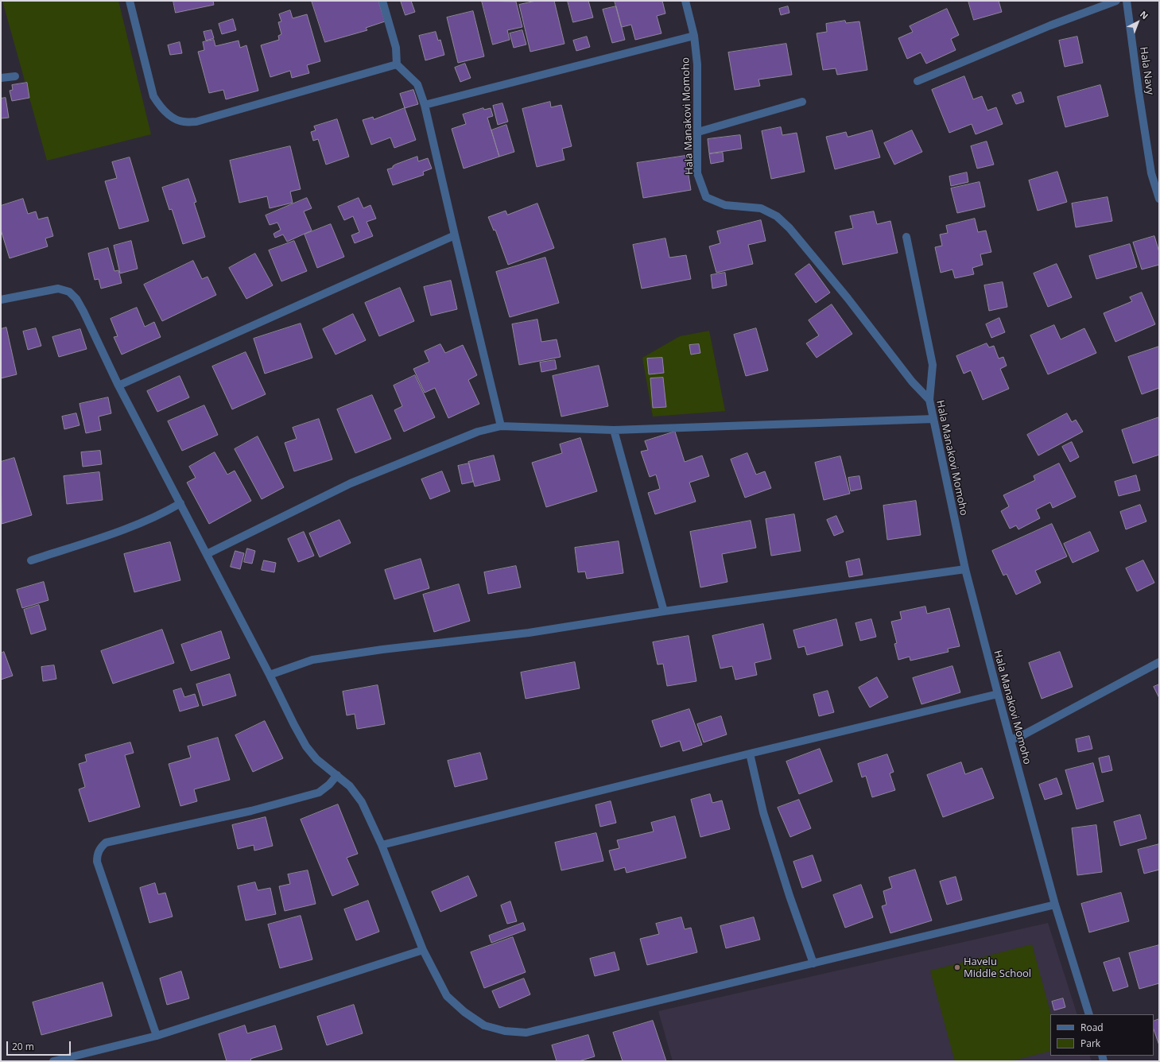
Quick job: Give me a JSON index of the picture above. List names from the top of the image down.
{
  "streets": {
    "street": ["Hala Navy", "Hala Manakovi Momoho"]
  },
  "places": ["Havelu Middle School"],
  "legend": ["Road", "Park"],
  "scale_bar": "20 m",
  "north": "top right"
}
